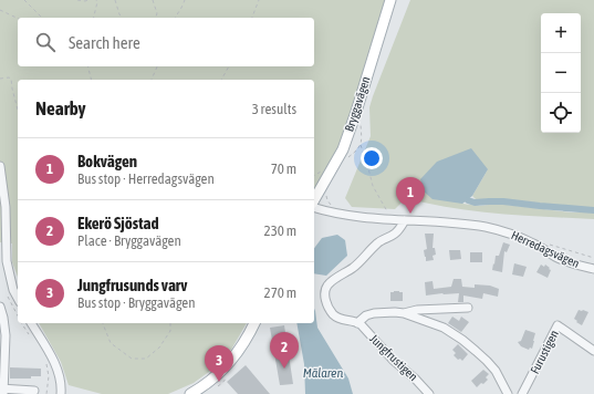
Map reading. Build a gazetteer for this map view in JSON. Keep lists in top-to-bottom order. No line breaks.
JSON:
{"streets":{"main road":["Bryggavägen"],"street":["Herredagsvägen","Furustigen","Jungfrustigen"]},"water":["Mälaren"],"page":{"map_buttons":["+","−"],"search":"Search here","heading":["Nearby","3 results"],"list":[{"mark":"1","name":"Bokvägen","note":"Bus stop · Herredagsvägen","value":"70 m"},{"mark":"2","name":"Ekerö Sjöstad","note":"Place · Bryggavägen","value":"230 m"},{"mark":"3","name":"Jungfrusunds varv","note":"Bus stop · Bryggavägen","value":"270 m"}],"pins":["1","2","3"]}}
